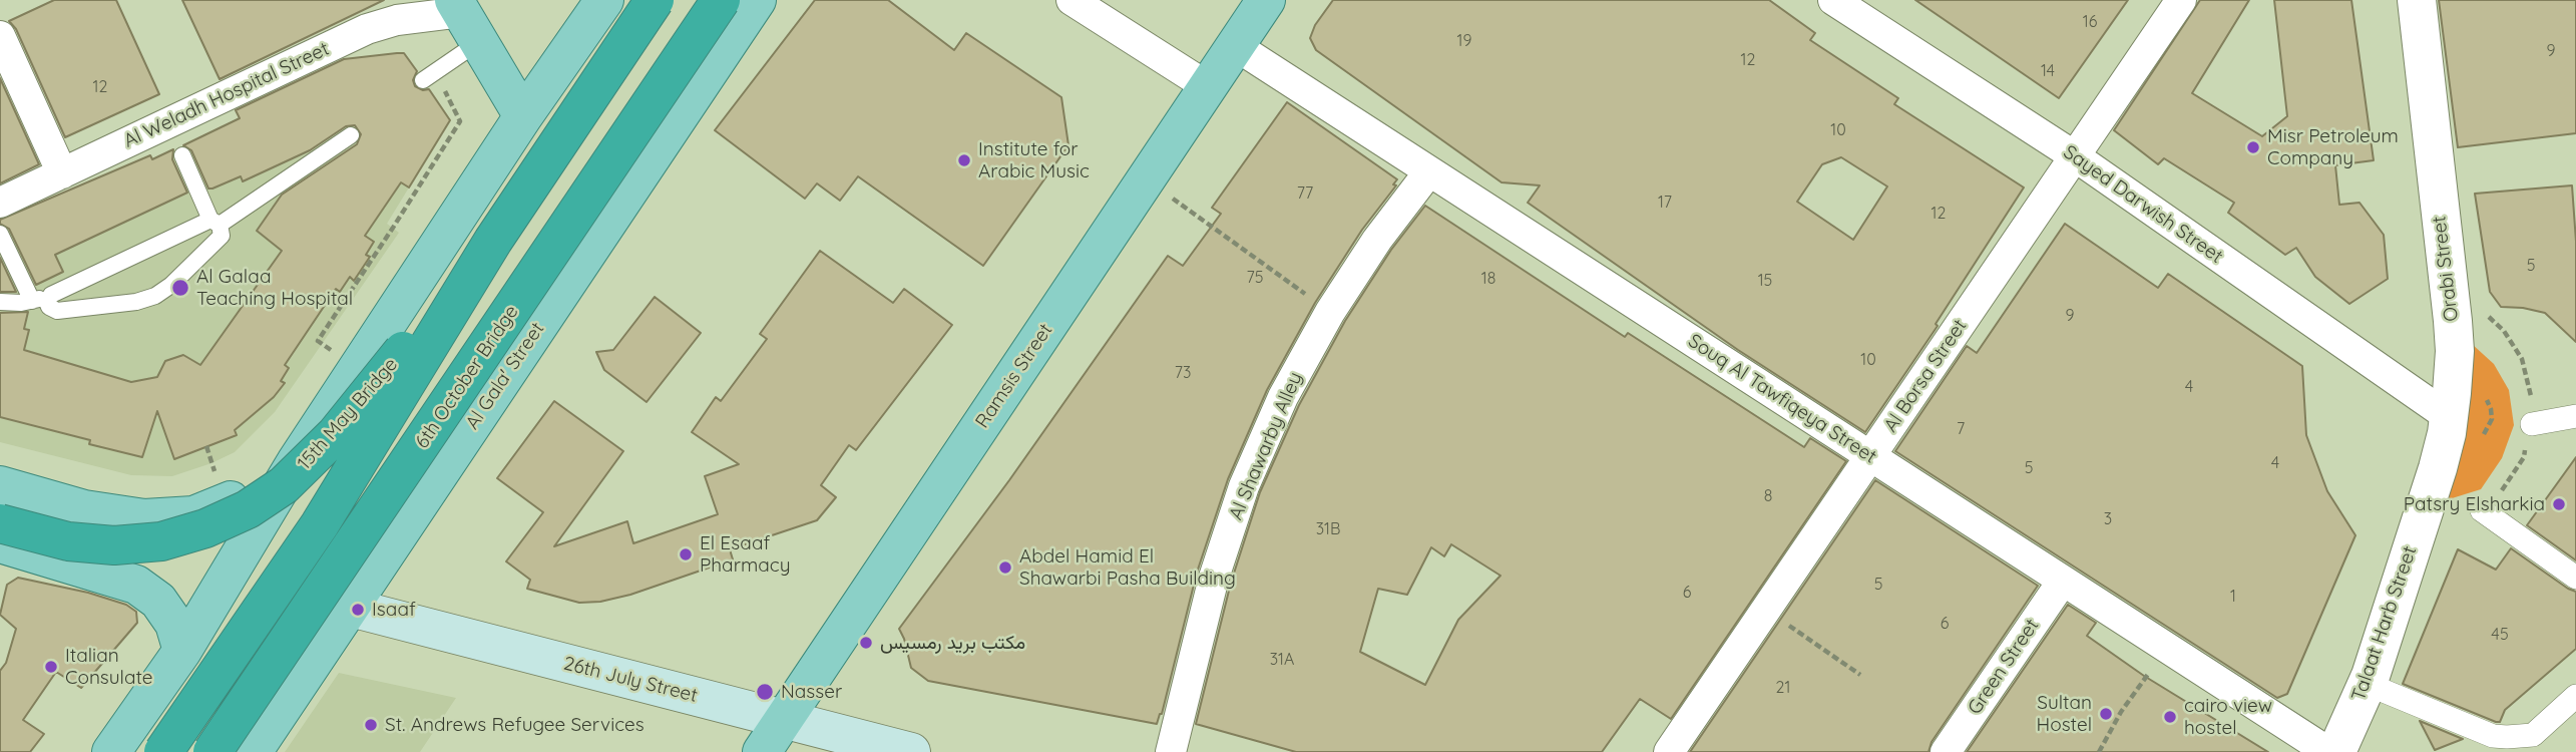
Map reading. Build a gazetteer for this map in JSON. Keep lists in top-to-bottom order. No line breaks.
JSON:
{"streets":{"highway":["6th October Bridge","15th May Bridge"],"main road":["Al Gala' Street","Ramsis Street","26th July Street"],"street":["Al Weladh Hospital Street","Sayed Darwish Street","Orabi Street","Al Borsa Street","Souq Al Tawfiqeya Street","Al Shawarby Alley","Talaat Harb Street","Green Street"]},"crossings":[["Sayed Darwish Street","Orabi Street"],["Sayed Darwish Street","Al Borsa Street"],["Orabi Street","Talaat Harb Street"],["Al Gala' Street","26th July Street"],["Ramsis Street","Souq Al Tawfiqeya Street"],["Ramsis Street","26th July Street"],["Al Borsa Street","Souq Al Tawfiqeya Street"],["Souq Al Tawfiqeya Street","Al Shawarby Alley"],["Souq Al Tawfiqeya Street","Green Street"]],"places":["Misr Petroleum Company","Institute for Arabic Music","Al Galaa Teaching Hospital","Patsry Elsharkia","El Esaaf Pharmacy","Abdel Hamid El Shawarbi Pasha Building","Isaaf","مكتب بريد رمسيس","Italian Consulate","Nasser","Sultan Hostel","cairo view hostel","St. Andrews Refugee Services"],"house_numbers":["16","19","9","12","14","12","10","77","17","12","5","75","18","15","9","10","73","4","7","4","5","8","3","31B","5","6","1","6","45","31A","21"]}
